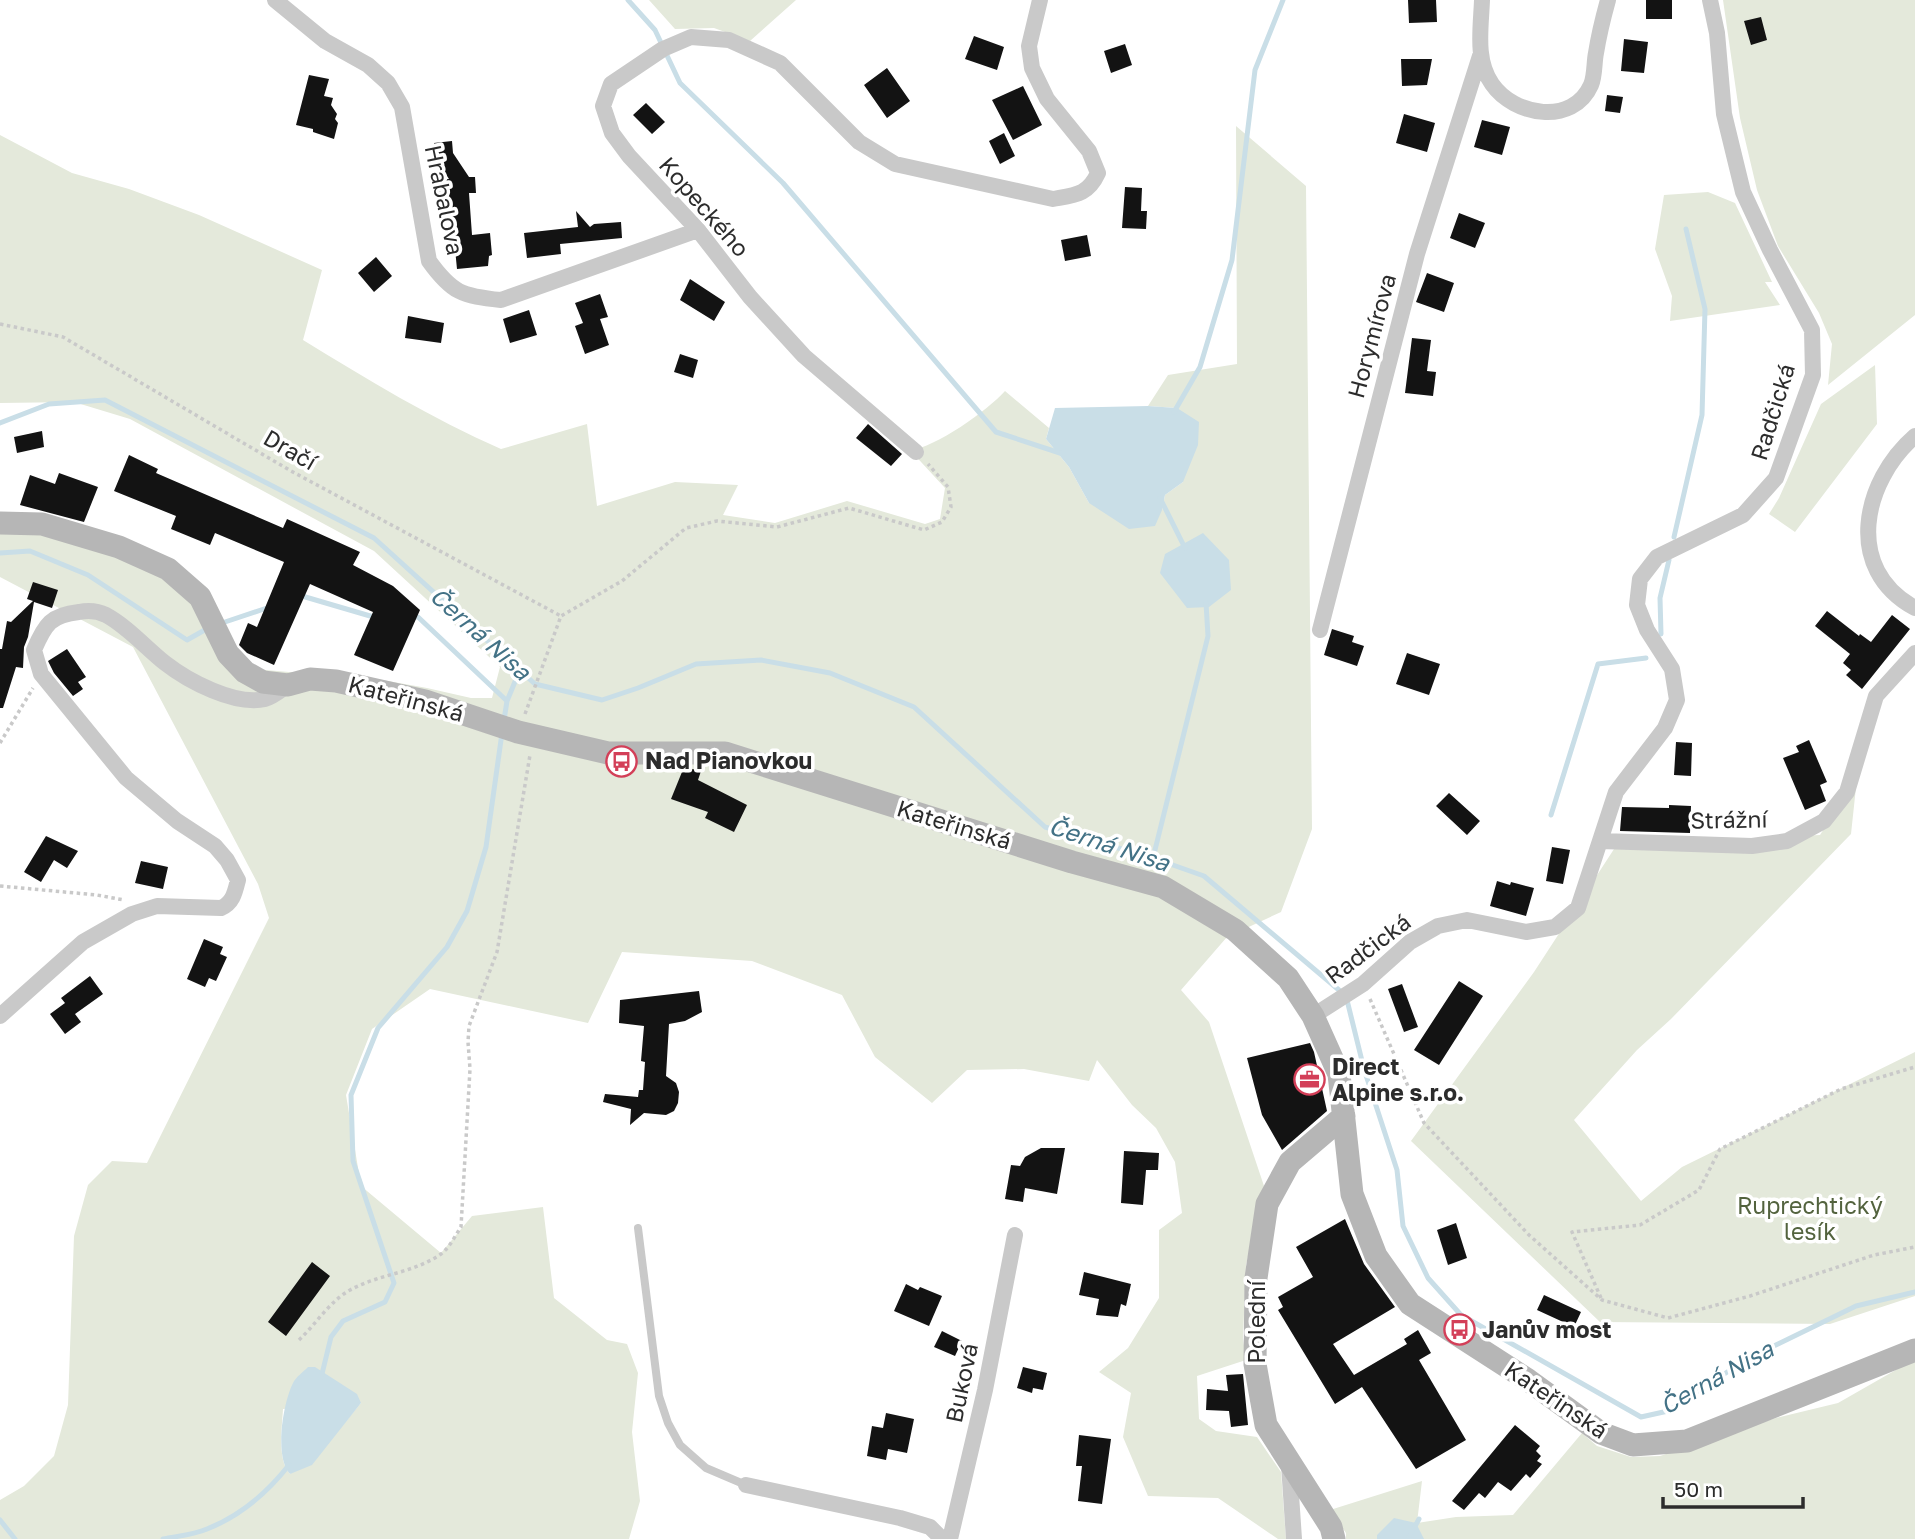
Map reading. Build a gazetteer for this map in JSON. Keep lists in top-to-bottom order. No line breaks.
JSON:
{"streets":{"street":["Hrabalova","Kopeckého","Horymírova","Radčická","Kateřinská","Strážní","Polední","Buková"],"path":["Dračí"]},"crossings":[["Hrabalova","Kopeckého"],["Radčická","Kateřinská"],["Radčická","Strážní"],["Kateřinská","Polední"]],"water":["Černá Nisa"],"parks":["Ruprechtický lesík"],"places":{"bus stop":["Nad Pianovkou","Janův most"],"office":["Direct Alpine s.r.o."]},"scale_bar":"50 m"}
